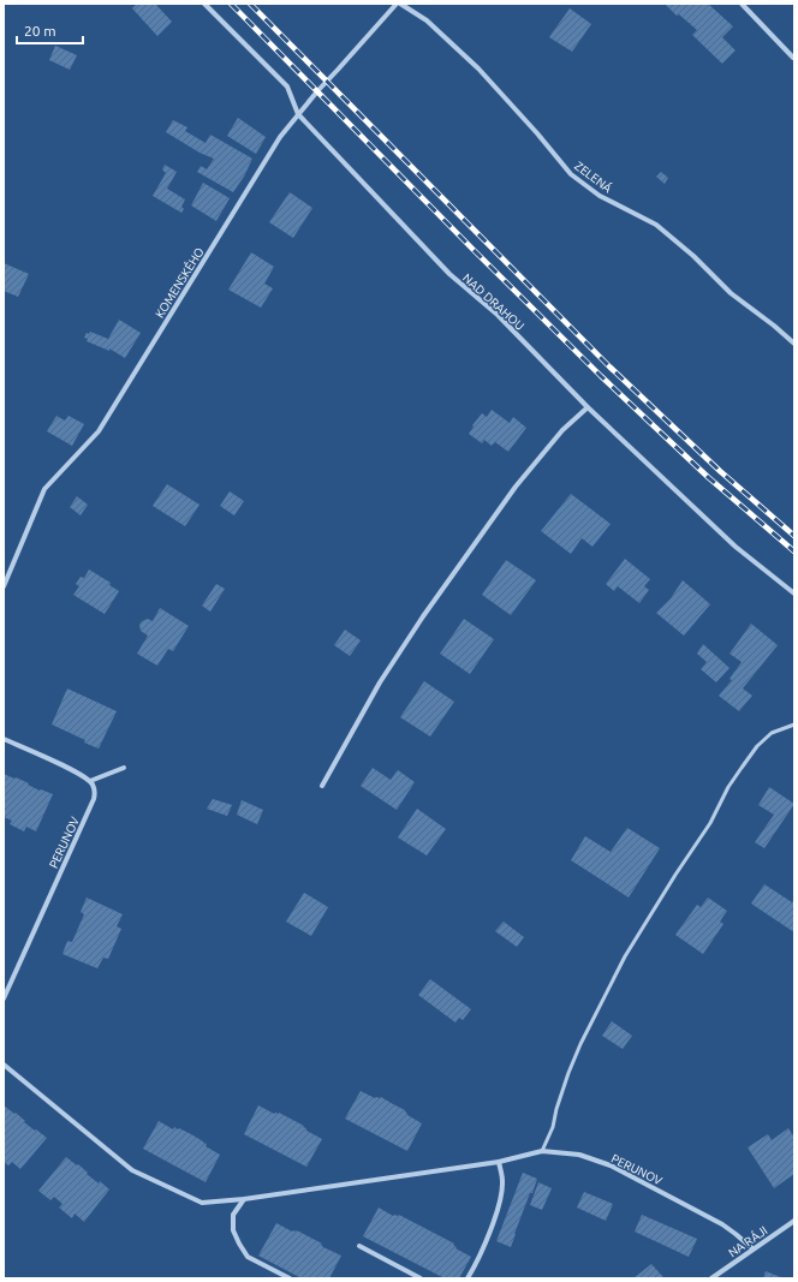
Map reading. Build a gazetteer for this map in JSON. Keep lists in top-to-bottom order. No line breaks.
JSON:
{"streets":{"street":["ZELENÁ","KOMENSKÉHO","NAD DRAHOU","PERUNOV","NA RÁJI"]},"crossings":[["ZELENÁ","KOMENSKÉHO"],["KOMENSKÉHO","NAD DRAHOU"],["PERUNOV","NA RÁJI"]],"scale_bar":"20 m"}
